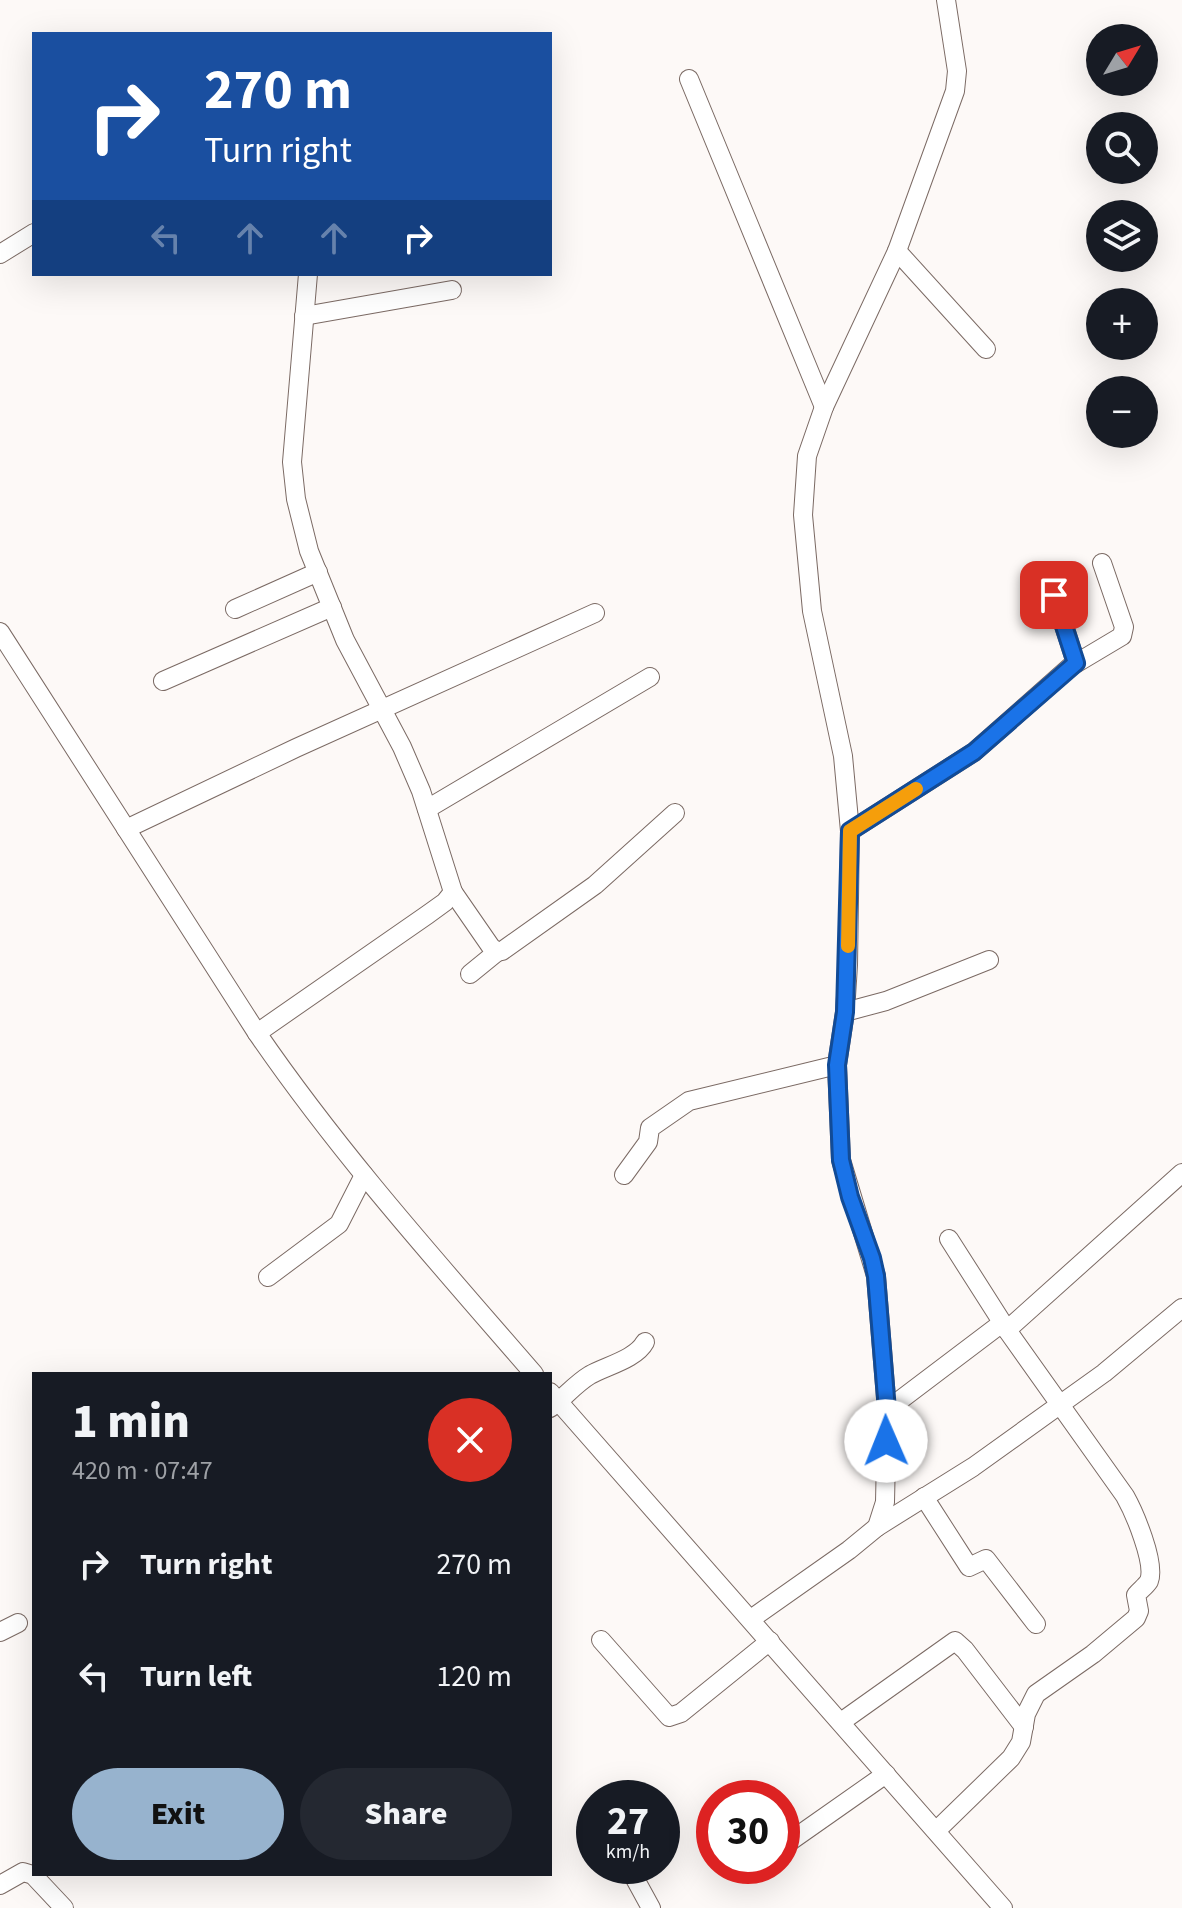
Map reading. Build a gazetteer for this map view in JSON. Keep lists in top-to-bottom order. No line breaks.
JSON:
{"north":"top right","page":{"map_buttons":["+","−"],"turn":["270 m","Turn right"],"heading":["1 min","420 m · 07:47"],"list":[{"name":"Turn right","value":"270 m"},{"name":"Turn left","value":"120 m"}],"buttons":["Exit","Share"],"speed":"27 km/h","limit":"30"}}
